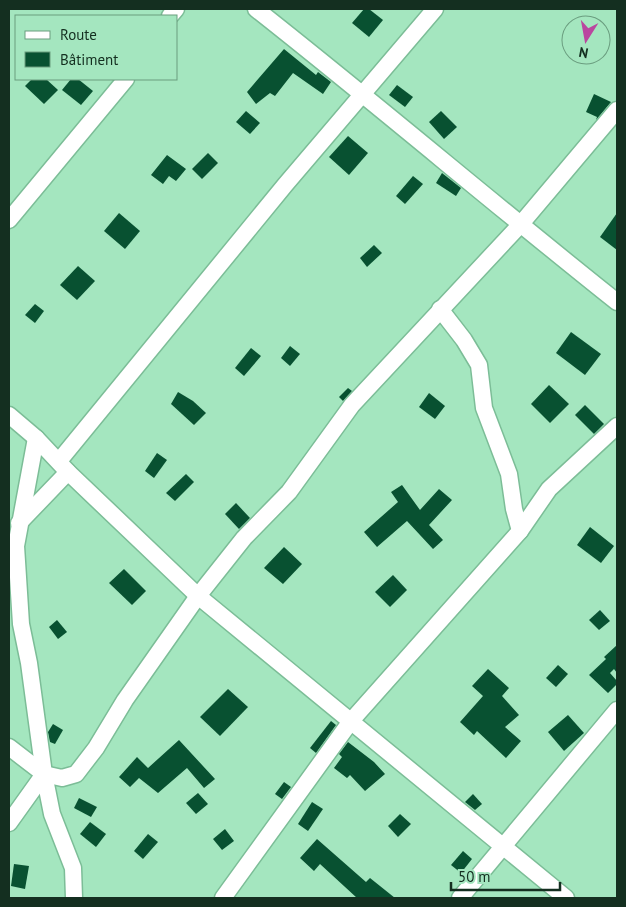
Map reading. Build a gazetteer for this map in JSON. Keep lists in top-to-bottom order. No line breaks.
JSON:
{"legend":["Route","Bâtiment"],"scale_bar":"50 m","north":"bottom"}
